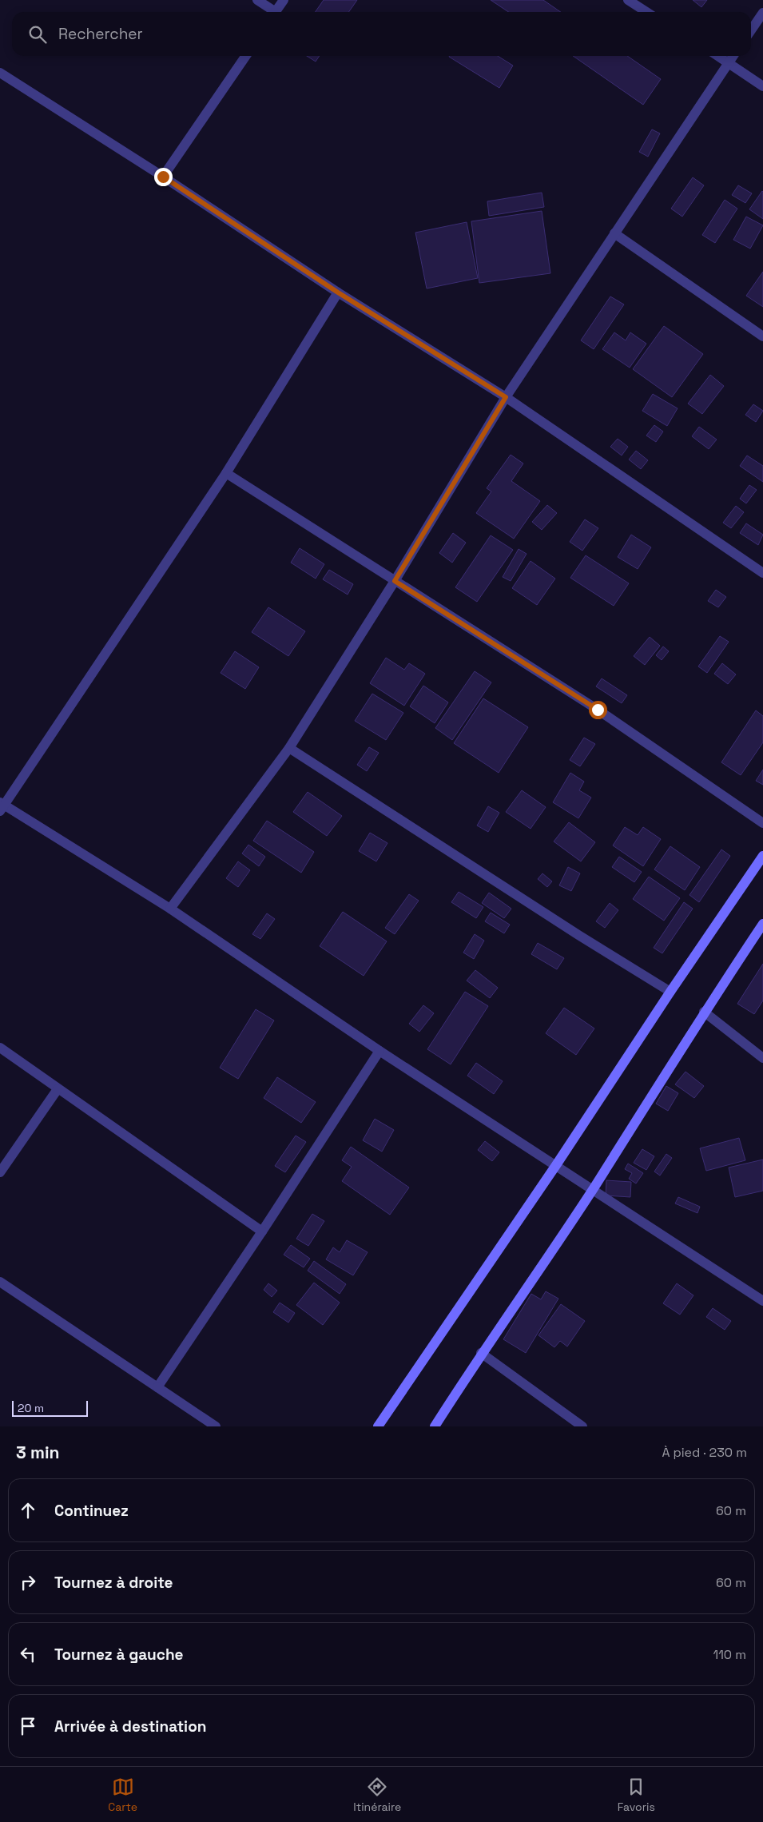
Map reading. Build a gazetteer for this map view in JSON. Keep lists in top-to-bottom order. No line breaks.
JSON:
{"scale_bar":"20 m","page":{"search":"Rechercher","scale":"20 m","heading":["3 min","À pied · 230 m"],"list":[["Continuez","60 m"],["Tournez à droite","60 m"],["Tournez à gauche","110 m"],"Arrivée à destination"],"nav":["Carte","Itinéraire","Favoris"]}}
